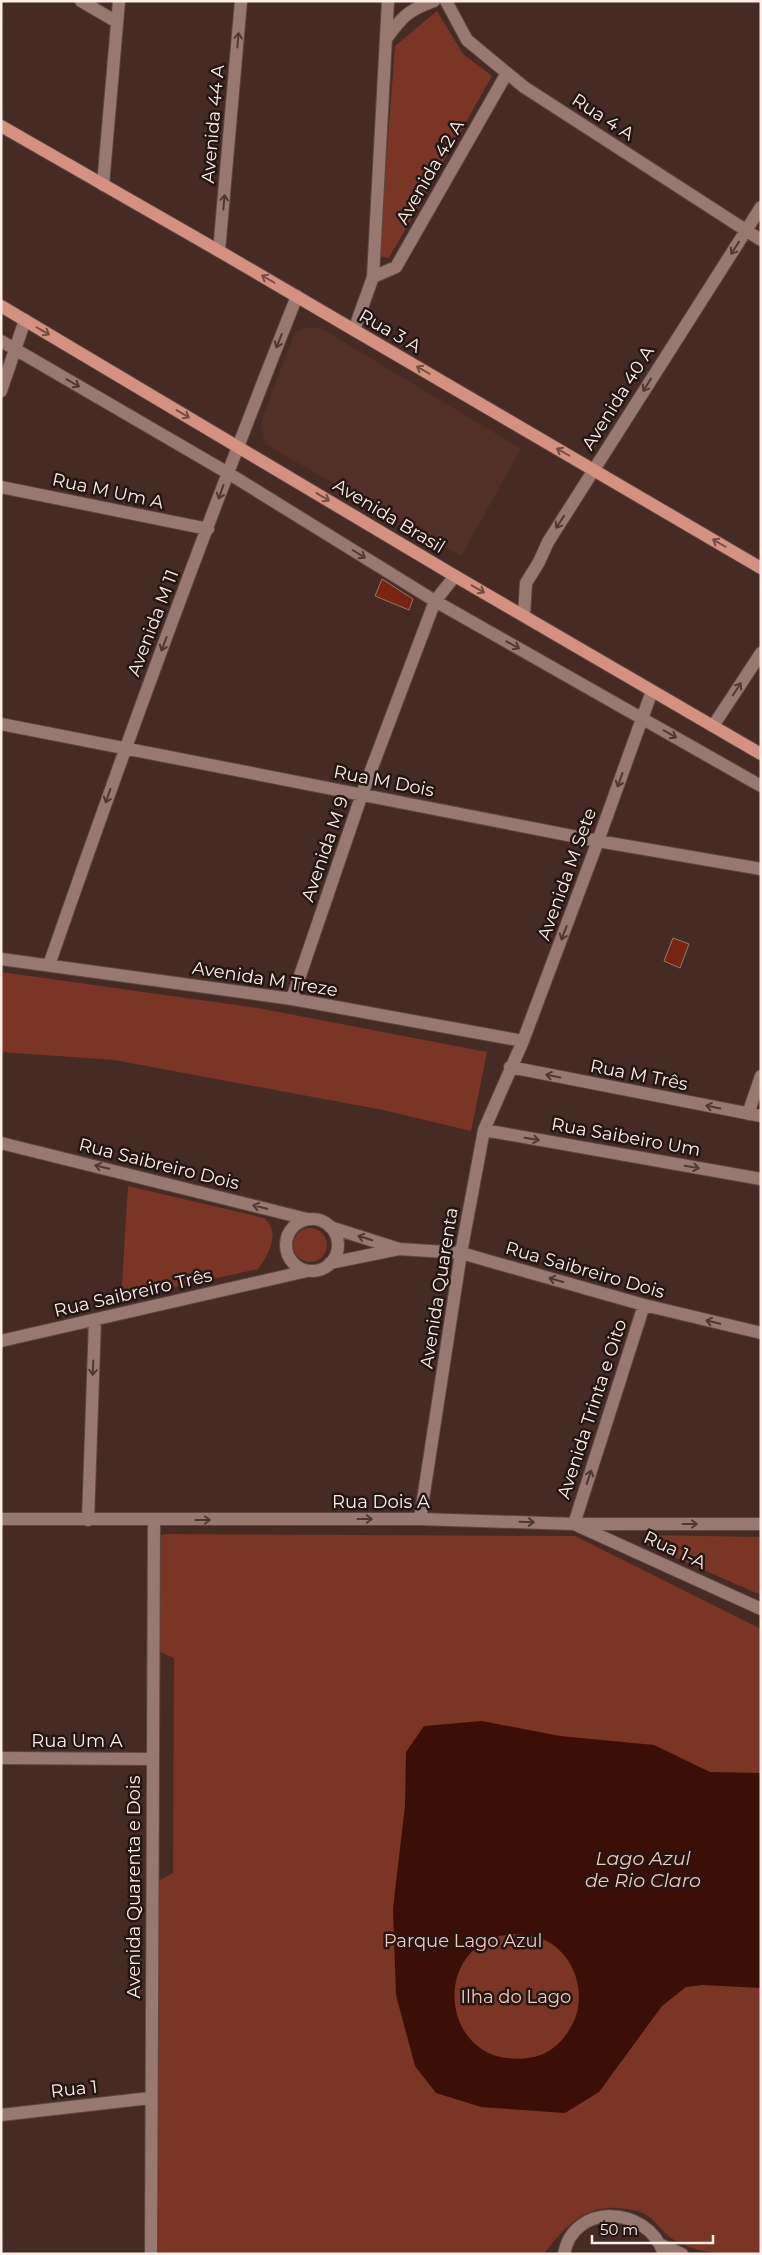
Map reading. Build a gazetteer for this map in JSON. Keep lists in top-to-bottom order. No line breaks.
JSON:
{"streets":{"main road":["Rua 3 A","Avenida Brasil"],"street":["Rua 4 A","Avenida 44 A","Avenida 42 A","Avenida 40 A","Rua M Um A","Avenida M 11","Rua M Dois","Avenida M 9","Avenida M Sete","Avenida M Treze","Rua M Três","Rua Saibeiro Um","Rua Saibreiro Dois","Avenida Quarenta","Rua Saibreiro Três","Avenida Trinta e Oito","Rua Dois A","Rua 1-A","Rua Um A","Avenida Quarenta e Dois","Rua 1"]},"crossings":[["Rua 4 A","Avenida 42 A"],["Rua 4 A","Avenida 40 A"],["Avenida 44 A","Rua 3 A"],["Avenida 42 A","Rua 3 A"],["Rua 3 A","Avenida 40 A"],["Rua 3 A","Avenida M 11"],["Avenida 40 A","Avenida Brasil"],["Rua M Um A","Avenida M 11"],["Avenida Brasil","Avenida M 11"],["Avenida Brasil","Avenida M 9"],["Avenida Brasil","Avenida M Sete"],["Avenida M 11","Rua M Dois"],["Avenida M 11","Avenida M Treze"],["Rua M Dois","Avenida M 9"],["Rua M Dois","Avenida M Sete"],["Avenida M 9","Avenida M Treze"],["Avenida M Sete","Avenida M Treze"],["Avenida M Sete","Rua M Três"],["Avenida M Sete","Avenida Quarenta"],["Rua M Três","Avenida Quarenta"],["Rua Saibeiro Um","Avenida Quarenta"],["Rua Saibreiro Dois","Avenida Quarenta"],["Rua Saibreiro Dois","Rua Saibreiro Três"],["Rua Saibreiro Dois","Avenida Trinta e Oito"],["Avenida Quarenta","Rua Dois A"],["Avenida Trinta e Oito","Rua Dois A"],["Avenida Trinta e Oito","Rua 1-A"],["Rua Dois A","Rua 1-A"],["Rua Dois A","Avenida Quarenta e Dois"],["Rua Um A","Avenida Quarenta e Dois"],["Avenida Quarenta e Dois","Rua 1"]],"one_way":["Avenida 44 A","Rua 3 A","Avenida 40 A","Avenida Brasil","Avenida M 11","Avenida M Sete","Rua M Três","Rua Saibeiro Um","Rua Saibreiro Dois","Avenida Trinta e Oito","Rua Dois A"],"water":["Lago Azul de Rio Claro"],"parks":["Parque Lago Azul","Ilha do Lago"],"scale_bar":"50 m"}
